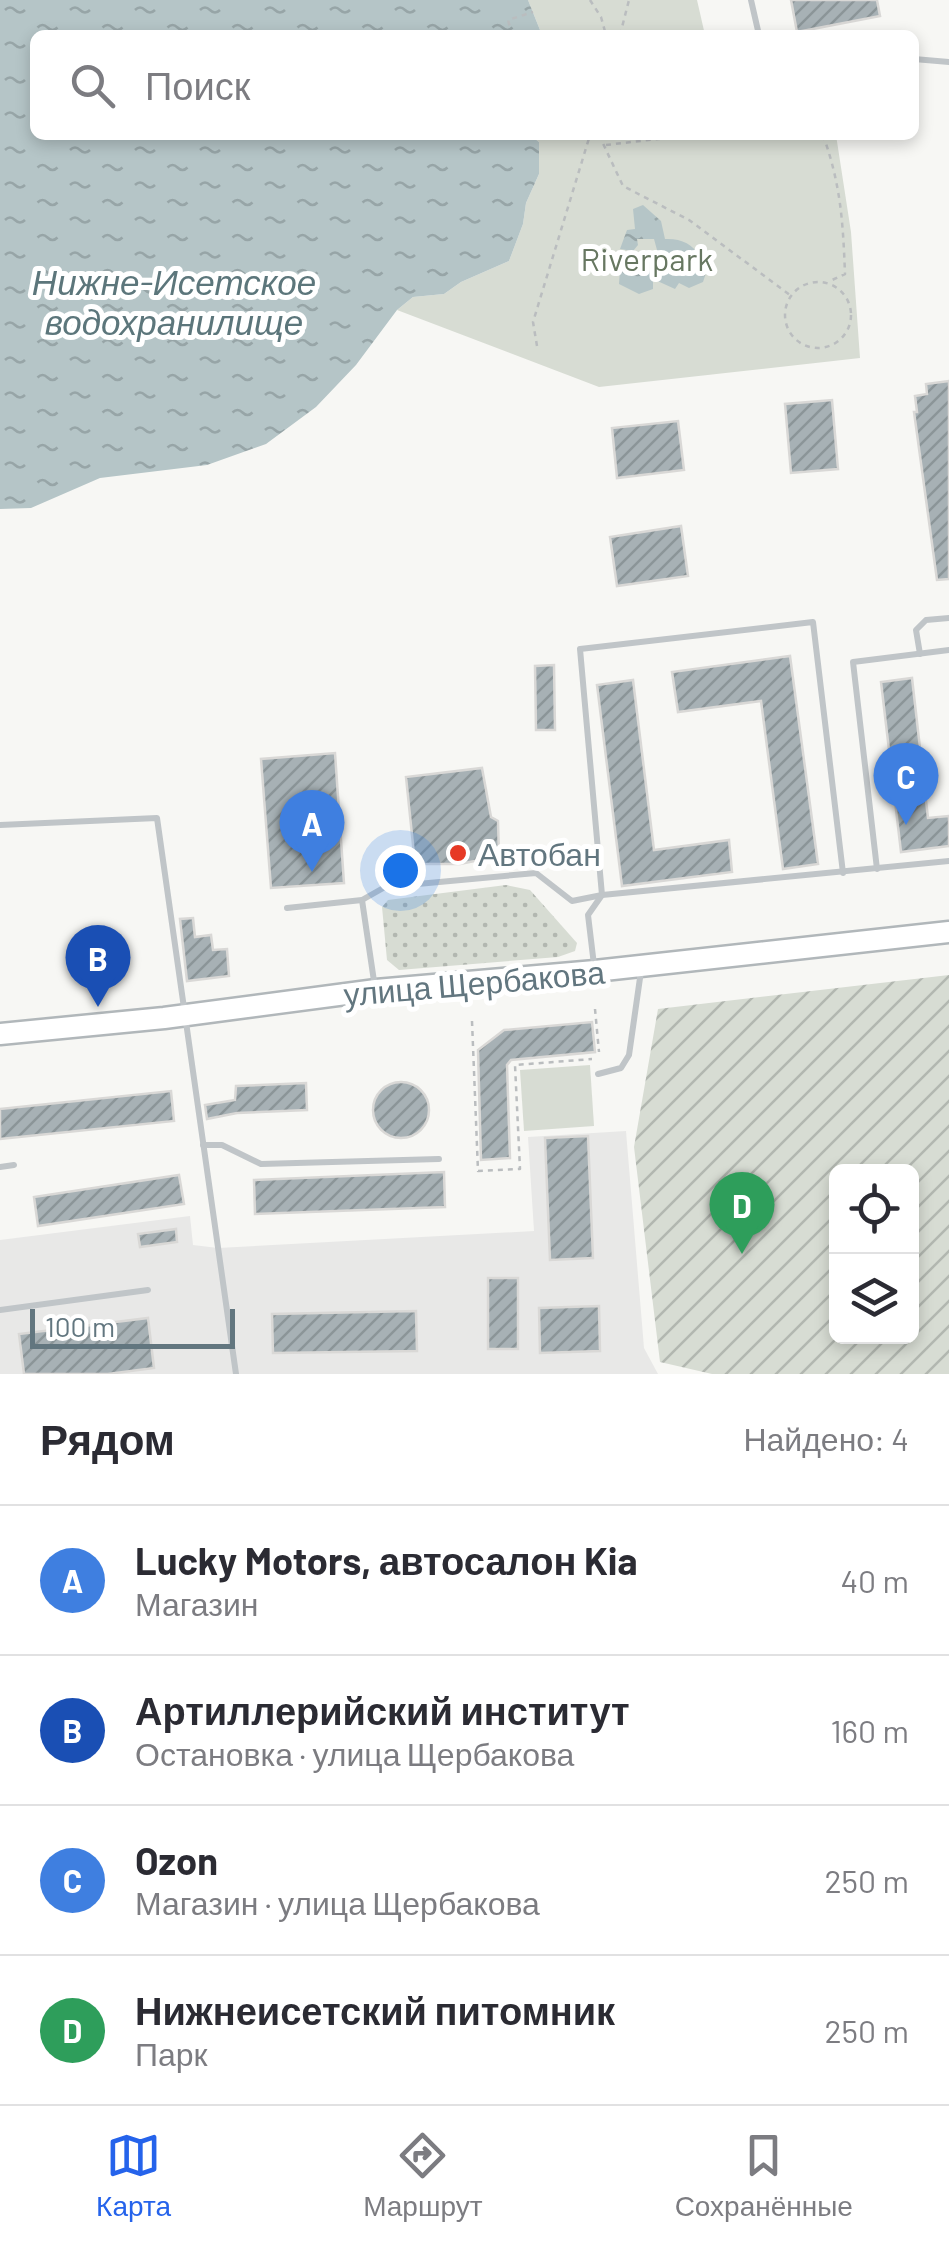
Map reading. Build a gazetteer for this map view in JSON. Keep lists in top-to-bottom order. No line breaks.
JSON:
{"streets":{"main road":["улица Щербакова"]},"water":["Нижне-Исетское водохранилище"],"parks":["Riverpark"],"places":["Автобан"],"scale_bar":"100 m","page":{"search":"Поиск","pins":["C","A","B","D"],"scale":"100 m","heading":["Рядом","Найдено: 4"],"list":[{"mark":"A","name":"Lucky Motors, автосалон Kia","note":"Магазин","value":"40 m"},{"mark":"B","name":"Артиллерийский институт","note":"Остановка · улица Щербакова","value":"160 m"},{"mark":"C","name":"Ozon","note":"Магазин · улица Щербакова","value":"250 m"},{"mark":"D","name":"Нижнеисетский питомник","note":"Парк","value":"250 m"}],"nav":["Карта","Маршрут","Сохранённые"]}}
